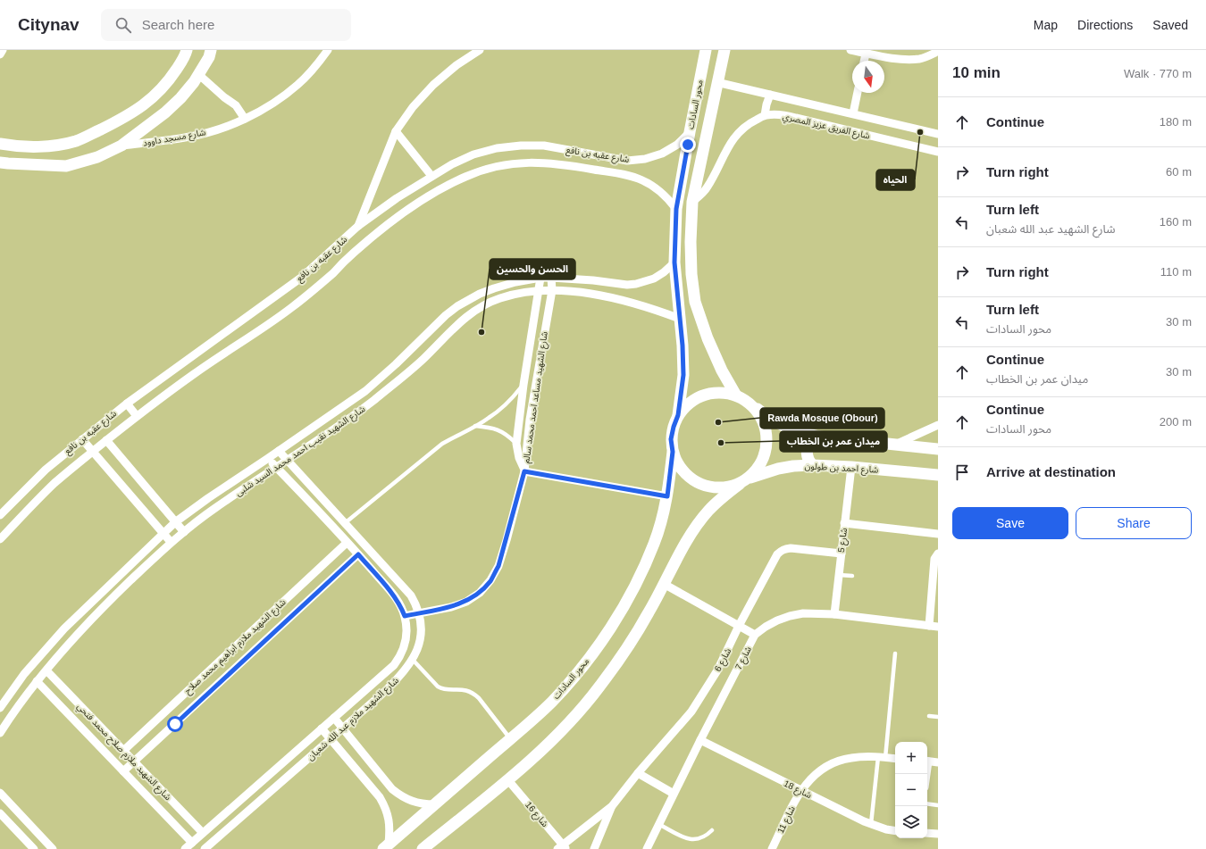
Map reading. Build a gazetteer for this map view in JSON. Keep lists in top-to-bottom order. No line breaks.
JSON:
{"streets":{"street":["محور السادات","شارع الفريق عزيز المصري","شارع مسجد داوود","شارع عقبه بن نافع","شارع الشهيد مساعد احمد محمد سالم","شارع الشهيد نقيب احمد محمد السيد شلبى","شارع احمد بن طولون","شارع 5","شارع الشهيد ملازم ابراهيم محمد صلاح","شارع 7","شارع 6","شارع الشهيد ملازم عبد الله شعبان","شارع الشهيد ملازم صلاح محمد فتحي","شارع 18","شارع 16","شارع 11"]},"crossings":[["محور السادات","شارع الفريق عزيز المصري"],["محور السادات","شارع عقبه بن نافع"],["محور السادات","شارع الشهيد نقيب احمد محمد السيد شلبى"],["محور السادات","شارع احمد بن طولون"],["شارع الشهيد مساعد احمد محمد سالم","شارع الشهيد نقيب احمد محمد السيد شلبى"],["شارع الشهيد نقيب احمد محمد السيد شلبى","شارع الشهيد ملازم عبد الله شعبان"],["شارع الشهيد نقيب احمد محمد السيد شلبى","شارع الشهيد ملازم صلاح محمد فتحي"],["شارع احمد بن طولون","شارع 5"],["شارع 5","شارع 7"],["شارع 5","شارع 6"],["شارع الشهيد ملازم ابراهيم محمد صلاح","شارع الشهيد ملازم عبد الله شعبان"],["شارع الشهيد ملازم ابراهيم محمد صلاح","شارع الشهيد ملازم صلاح محمد فتحي"],["شارع 7","شارع 18"],["شارع 6","شارع 16"],["شارع الشهيد ملازم عبد الله شعبان","شارع الشهيد ملازم صلاح محمد فتحي"],["شارع 18","شارع 11"]],"places":["الحياه","الحسن والحسين","Rawda Mosque (Obour)","ميدان عمر بن الخطاب"],"north":"bottom","page":{"header":"Citynav","search":"Search here","nav":["Map","Directions","Saved"],"heading":["10 min","Walk · 770 m"],"list":[["Continue","180 m"],["Turn right","60 m"],["Turn left","شارع الشهيد عبد الله شعبان","160 m"],["Turn right","110 m"],["Turn left","محور السادات","30 m"],["Continue","ميدان عمر بن الخطاب","30 m"],["Continue","محور السادات","200 m"],"Arrive at destination"],"buttons":["Save","Share"],"map_buttons":["+","−"]}}
